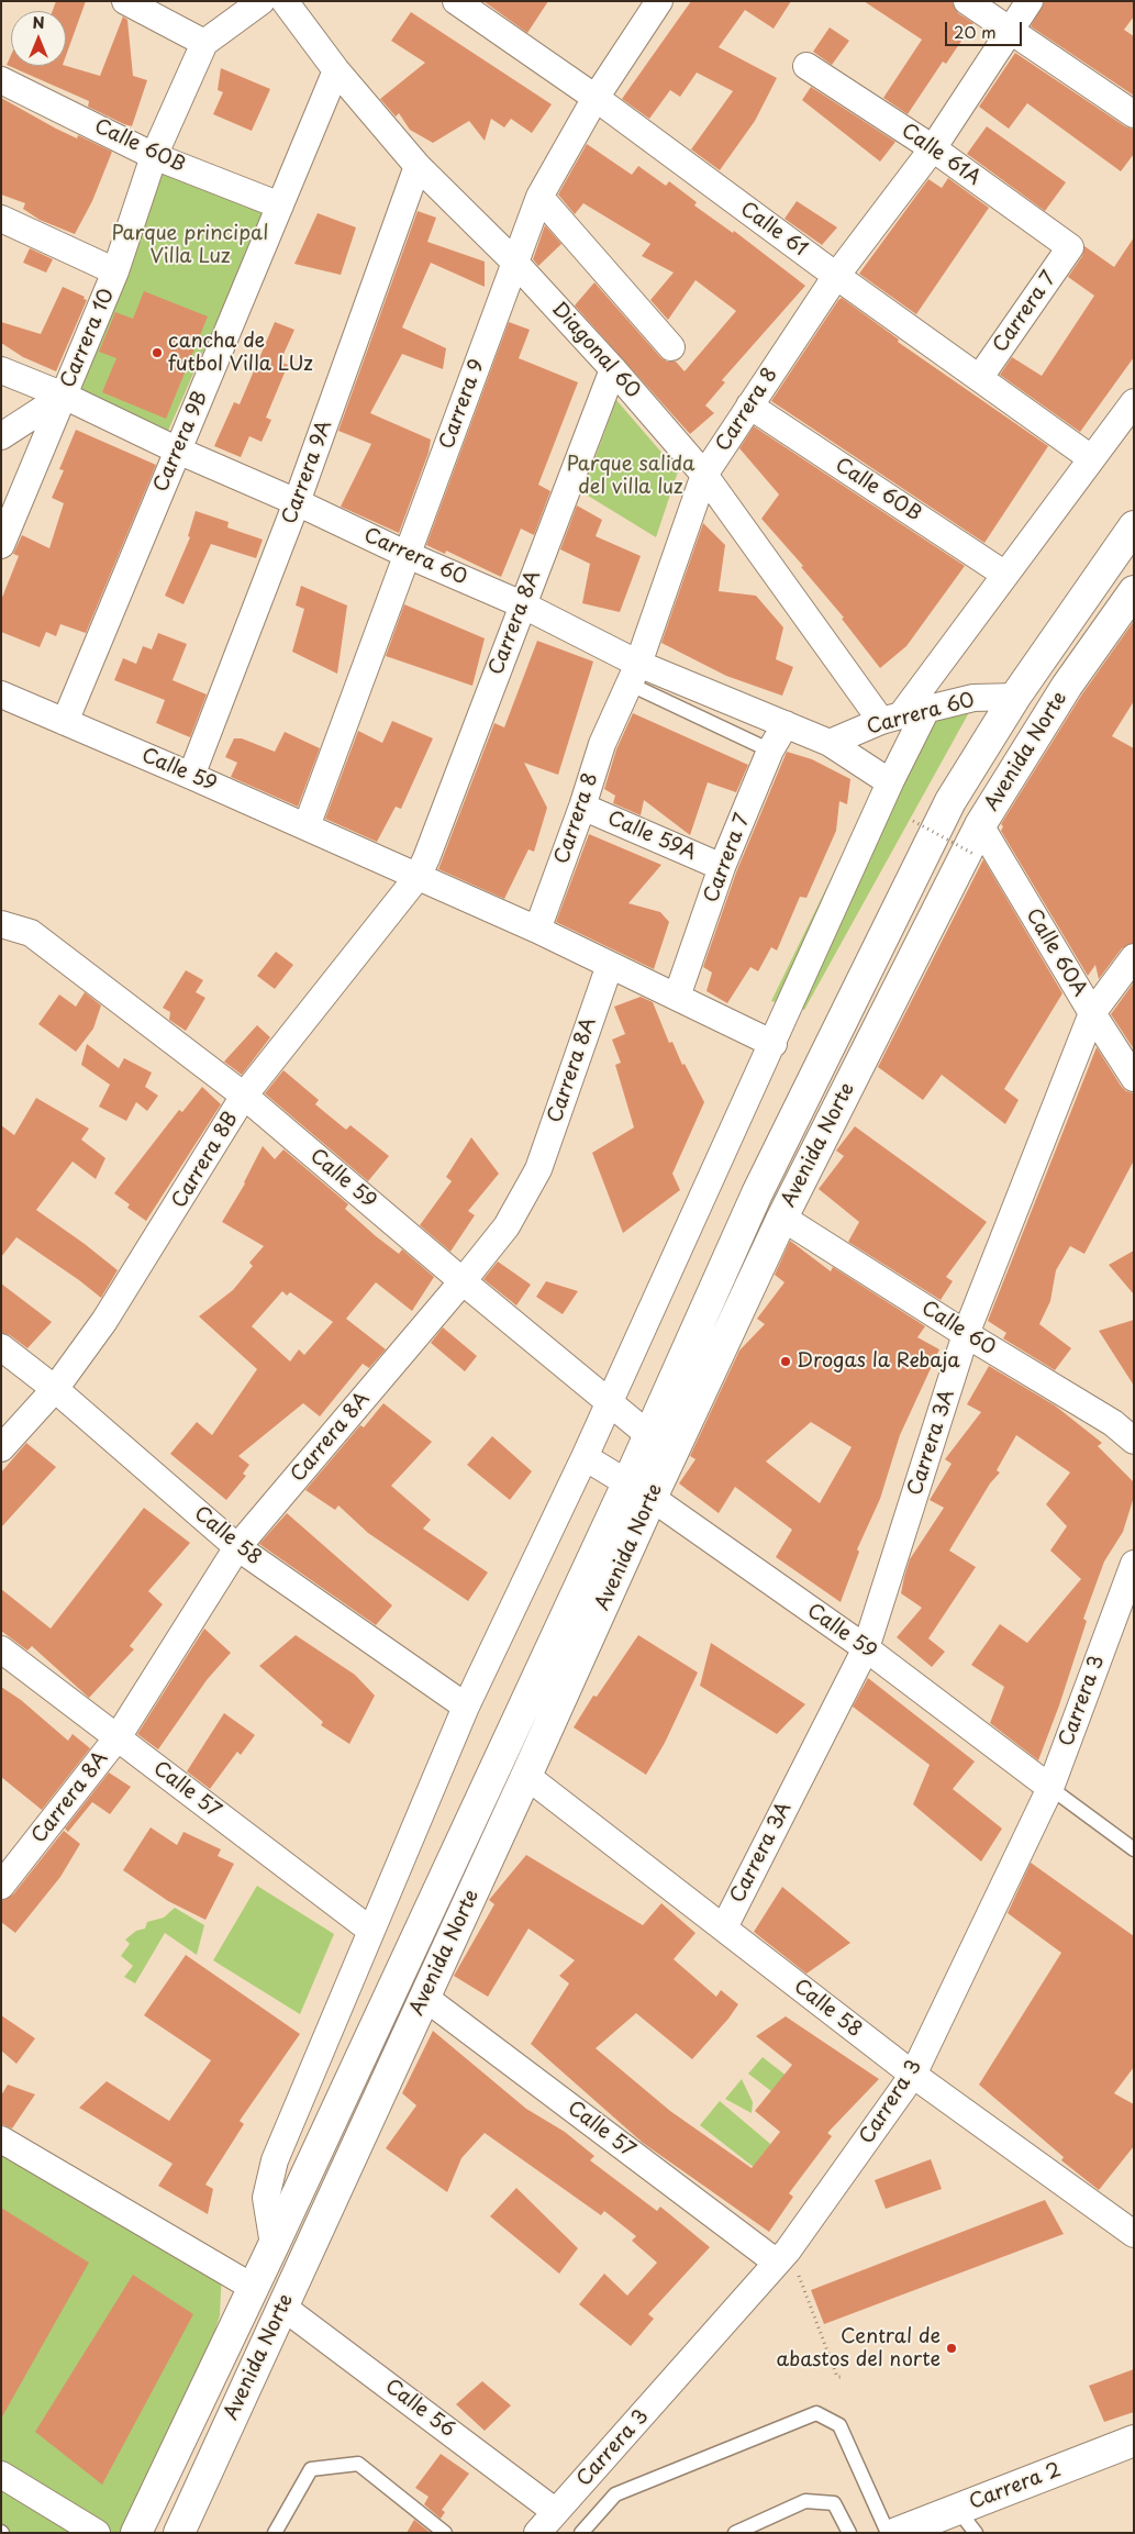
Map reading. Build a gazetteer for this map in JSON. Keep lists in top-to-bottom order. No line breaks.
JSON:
{"streets":{"main road":["Avenida Norte","Carrera 2"],"street":["Calle 60B","Calle 61A","Calle 61","Carrera 7","Carrera 10","Diagonal 60","Carrera 9","Carrera 8","Carrera 9B","Carrera 9A","Carrera 60","Carrera 8A","Calle 59","Calle 59A","Calle 60A","Carrera 8B","Calle 60","Carrera 3A","Calle 58","Carrera 3","Calle 57","Calle 56"]},"crossings":[["Calle 60B","Carrera 10"],["Calle 60B","Carrera 8"],["Calle 60B","Carrera 9B"],["Calle 61A","Carrera 7"],["Calle 61A","Carrera 8"],["Calle 61","Carrera 7"],["Calle 61","Carrera 9"],["Calle 61","Carrera 8"],["Carrera 7","Carrera 60"],["Carrera 7","Calle 59"],["Carrera 7","Calle 59A"],["Carrera 10","Carrera 60"],["Diagonal 60","Carrera 9"],["Diagonal 60","Carrera 8"],["Diagonal 60","Carrera 9B"],["Diagonal 60","Carrera 9A"],["Diagonal 60","Carrera 60"],["Diagonal 60","Carrera 8A"],["Carrera 9","Carrera 60"],["Carrera 9","Calle 59"],["Carrera 8","Carrera 60"],["Carrera 8","Calle 59"],["Carrera 8","Calle 59A"],["Carrera 9B","Carrera 60"],["Carrera 9B","Calle 59"],["Carrera 9A","Carrera 60"],["Carrera 9A","Calle 59"],["Carrera 60","Carrera 8A"],["Carrera 60","Avenida Norte"],["Carrera 8A","Calle 59"],["Carrera 8A","Carrera 8B"],["Carrera 8A","Calle 58"],["Carrera 8A","Calle 57"],["Avenida Norte","Calle 59"],["Avenida Norte","Calle 60A"],["Avenida Norte","Calle 60"],["Avenida Norte","Calle 58"],["Avenida Norte","Calle 57"],["Avenida Norte","Calle 56"],["Calle 59","Carrera 8B"],["Calle 59","Carrera 3A"],["Calle 59","Carrera 3"],["Calle 60A","Carrera 3A"],["Carrera 8B","Calle 58"],["Calle 60","Carrera 3A"],["Carrera 3A","Calle 58"],["Calle 58","Carrera 3"],["Carrera 3","Calle 57"],["Carrera 3","Calle 56"]],"parks":["Parque principal Villa Luz","Parque salida del villa luz"],"places":["cancha de futbol Villa LUz","Drogas la Rebaja","Central de abastos del norte"],"scale_bar":"20 m","north":"top"}
